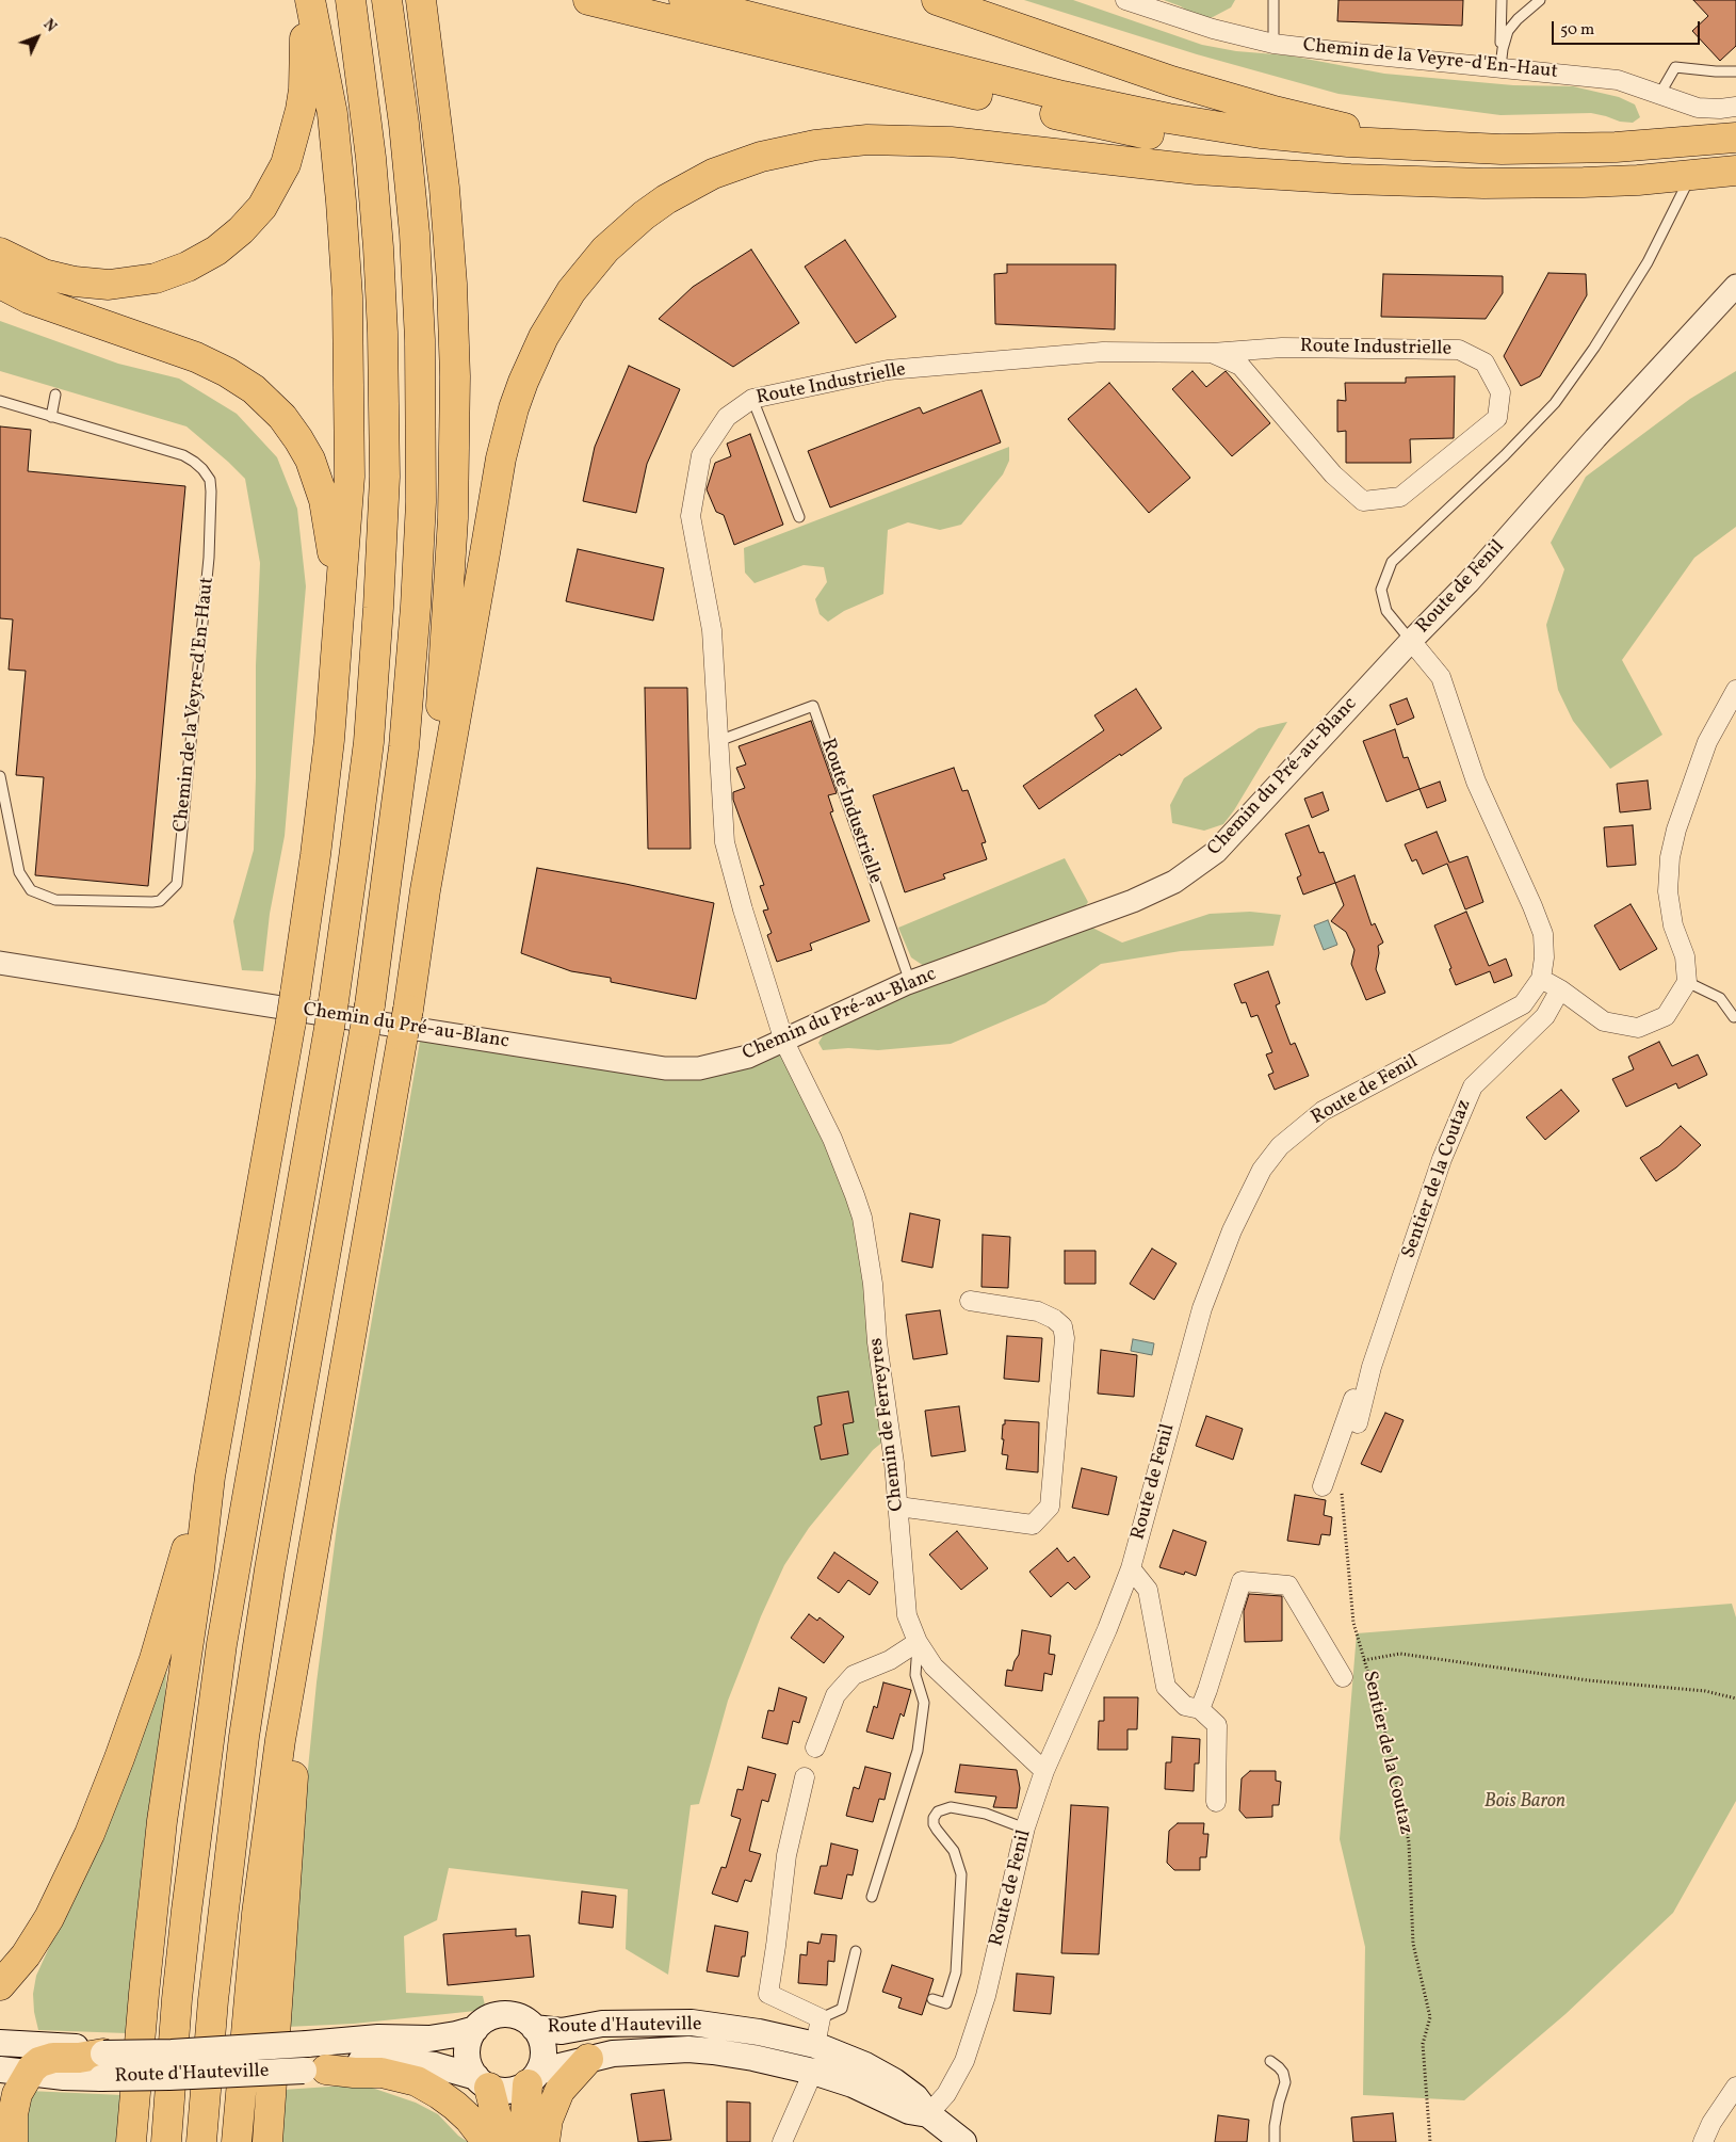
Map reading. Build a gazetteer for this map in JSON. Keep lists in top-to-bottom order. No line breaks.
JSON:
{"streets":{"main road":["Route d'Hauteville"],"street":["Chemin de la Veyre-d'En-Haut","Route Industrielle","Route de Fenil","Chemin du Pré-au-Blanc","Sentier de la Coutaz","Chemin de Ferreyres"]},"crossings":[["Route Industrielle","Chemin du Pré-au-Blanc"],["Route Industrielle","Chemin de Ferreyres"],["Route de Fenil","Chemin du Pré-au-Blanc"],["Route de Fenil","Chemin de Ferreyres"],["Route de Fenil","Route d'Hauteville"],["Chemin du Pré-au-Blanc","Chemin de Ferreyres"]],"parks":["Bois Baron"],"scale_bar":"50 m","north":"top right"}
